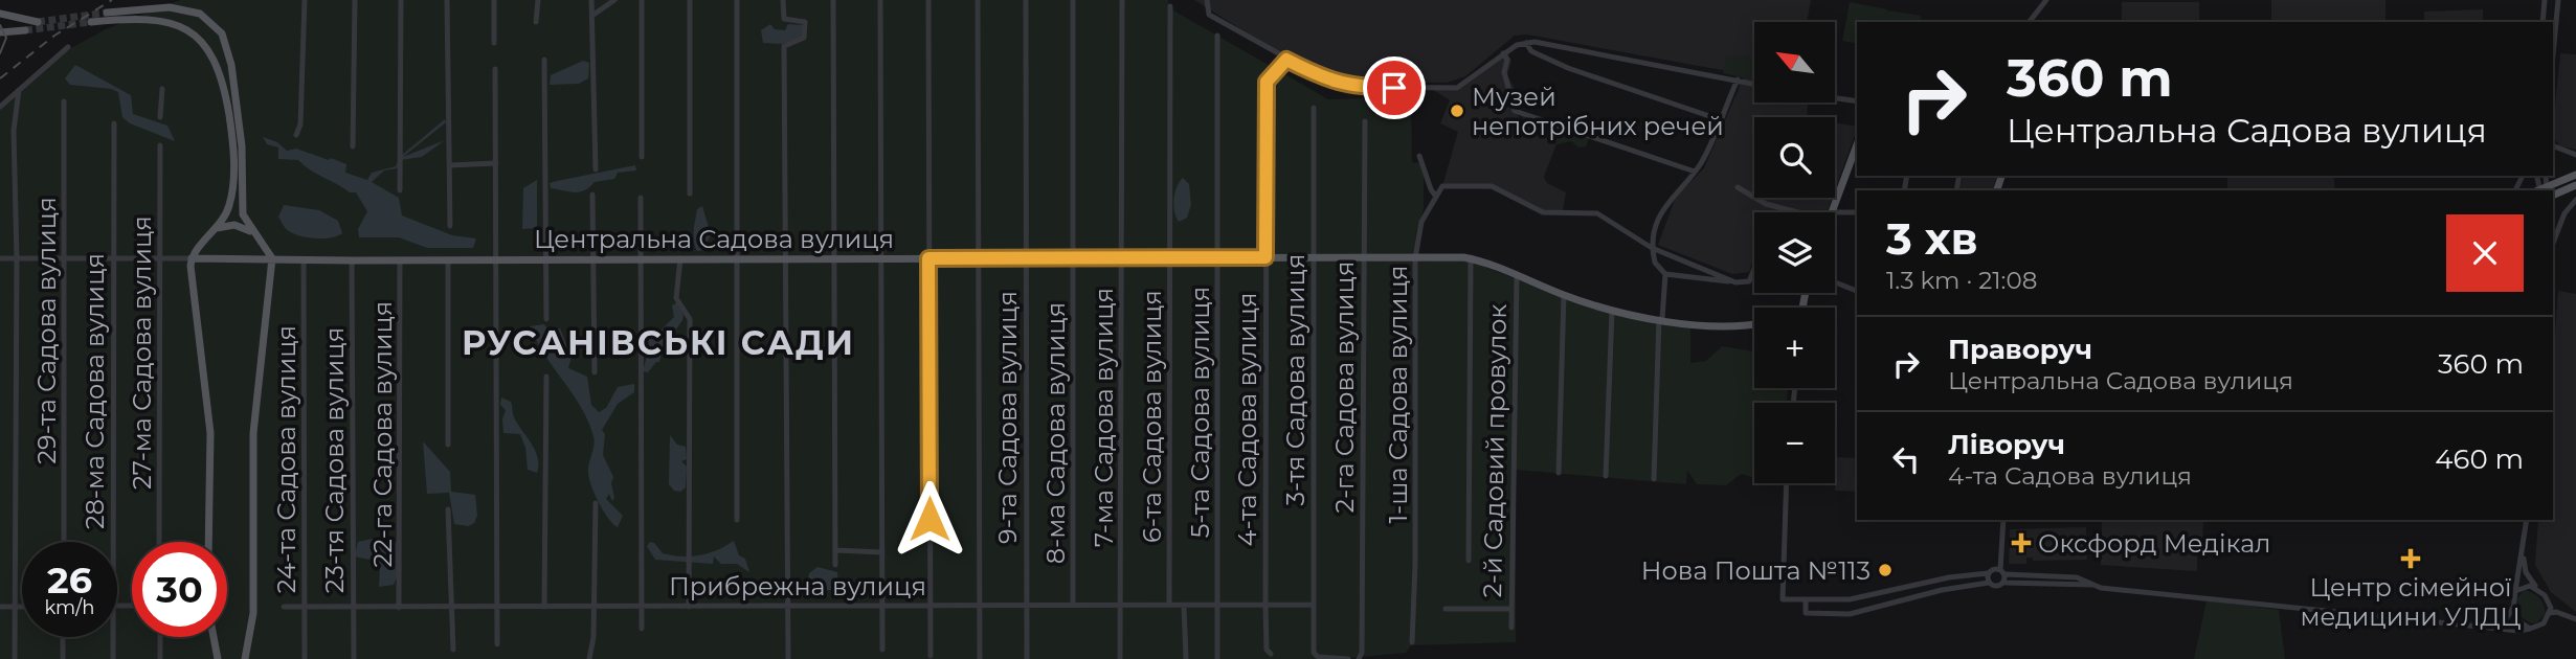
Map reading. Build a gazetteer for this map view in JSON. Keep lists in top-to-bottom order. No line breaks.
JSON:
{"streets":{"main road":["Центральна Садова вулиця"],"street":["29-та Садова вулиця","27-ма Садова вулиця","3-тя Садова вулиця","2-га Садова вулиця","28-ма Садова вулиця","1-ша Садова вулиця","5-та Садова вулиця","6-та Садова вулиця","9-та Садова вулиця","7-ма Садова вулиця","4-та Садова вулиця","8-ма Садова вулиця","22-га Садова вулиця","2-й Садовий провулок","24-та Садова вулиця","23-тя Садова вулиця","Прибрежна вулиця"]},"crossings":[["Центральна Садова вулиця","29-та Садова вулиця"],["Центральна Садова вулиця","27-ма Садова вулиця"],["Центральна Садова вулиця","3-тя Садова вулиця"],["Центральна Садова вулиця","2-га Садова вулиця"],["Центральна Садова вулиця","28-ма Садова вулиця"],["Центральна Садова вулиця","1-ша Садова вулиця"],["Центральна Садова вулиця","5-та Садова вулиця"],["Центральна Садова вулиця","6-та Садова вулиця"],["Центральна Садова вулиця","9-та Садова вулиця"],["Центральна Садова вулиця","7-ма Садова вулиця"],["Центральна Садова вулиця","4-та Садова вулиця"],["Центральна Садова вулиця","8-ма Садова вулиця"],["Центральна Садова вулиця","22-га Садова вулиця"],["Центральна Садова вулиця","2-й Садовий провулок"],["Центральна Садова вулиця","24-та Садова вулиця"],["Центральна Садова вулиця","23-тя Садова вулиця"],["3-тя Садова вулиця","Прибрежна вулиця"],["5-та Садова вулиця","Прибрежна вулиця"],["6-та Садова вулиця","Прибрежна вулиця"],["9-та Садова вулиця","Прибрежна вулиця"],["7-ма Садова вулиця","Прибрежна вулиця"],["4-та Садова вулиця","Прибрежна вулиця"],["8-ма Садова вулиця","Прибрежна вулиця"],["22-га Садова вулиця","Прибрежна вулиця"],["24-та Садова вулиця","Прибрежна вулиця"],["23-тя Садова вулиця","Прибрежна вулиця"]],"districts":["РУСАНІВСЬКІ САДИ"],"places":{"other":["Музей непотрібних речей","Нова Пошта №113"],"health":["Оксфорд Медікал","Центр сімейної медицини УЛДЦ"]},"north":"top left","page":{"map_buttons":["+","−"],"turn":["360 m","Центральна Садова вулиця"],"heading":["3 хв","1.3 km · 21:08"],"list":[{"name":"Праворуч","note":"Центральна Садова вулиця","value":"360 m"},{"name":"Ліворуч","note":"4-та Садова вулиця","value":"460 m"}],"speed":"26 km/h","limit":"30"}}
